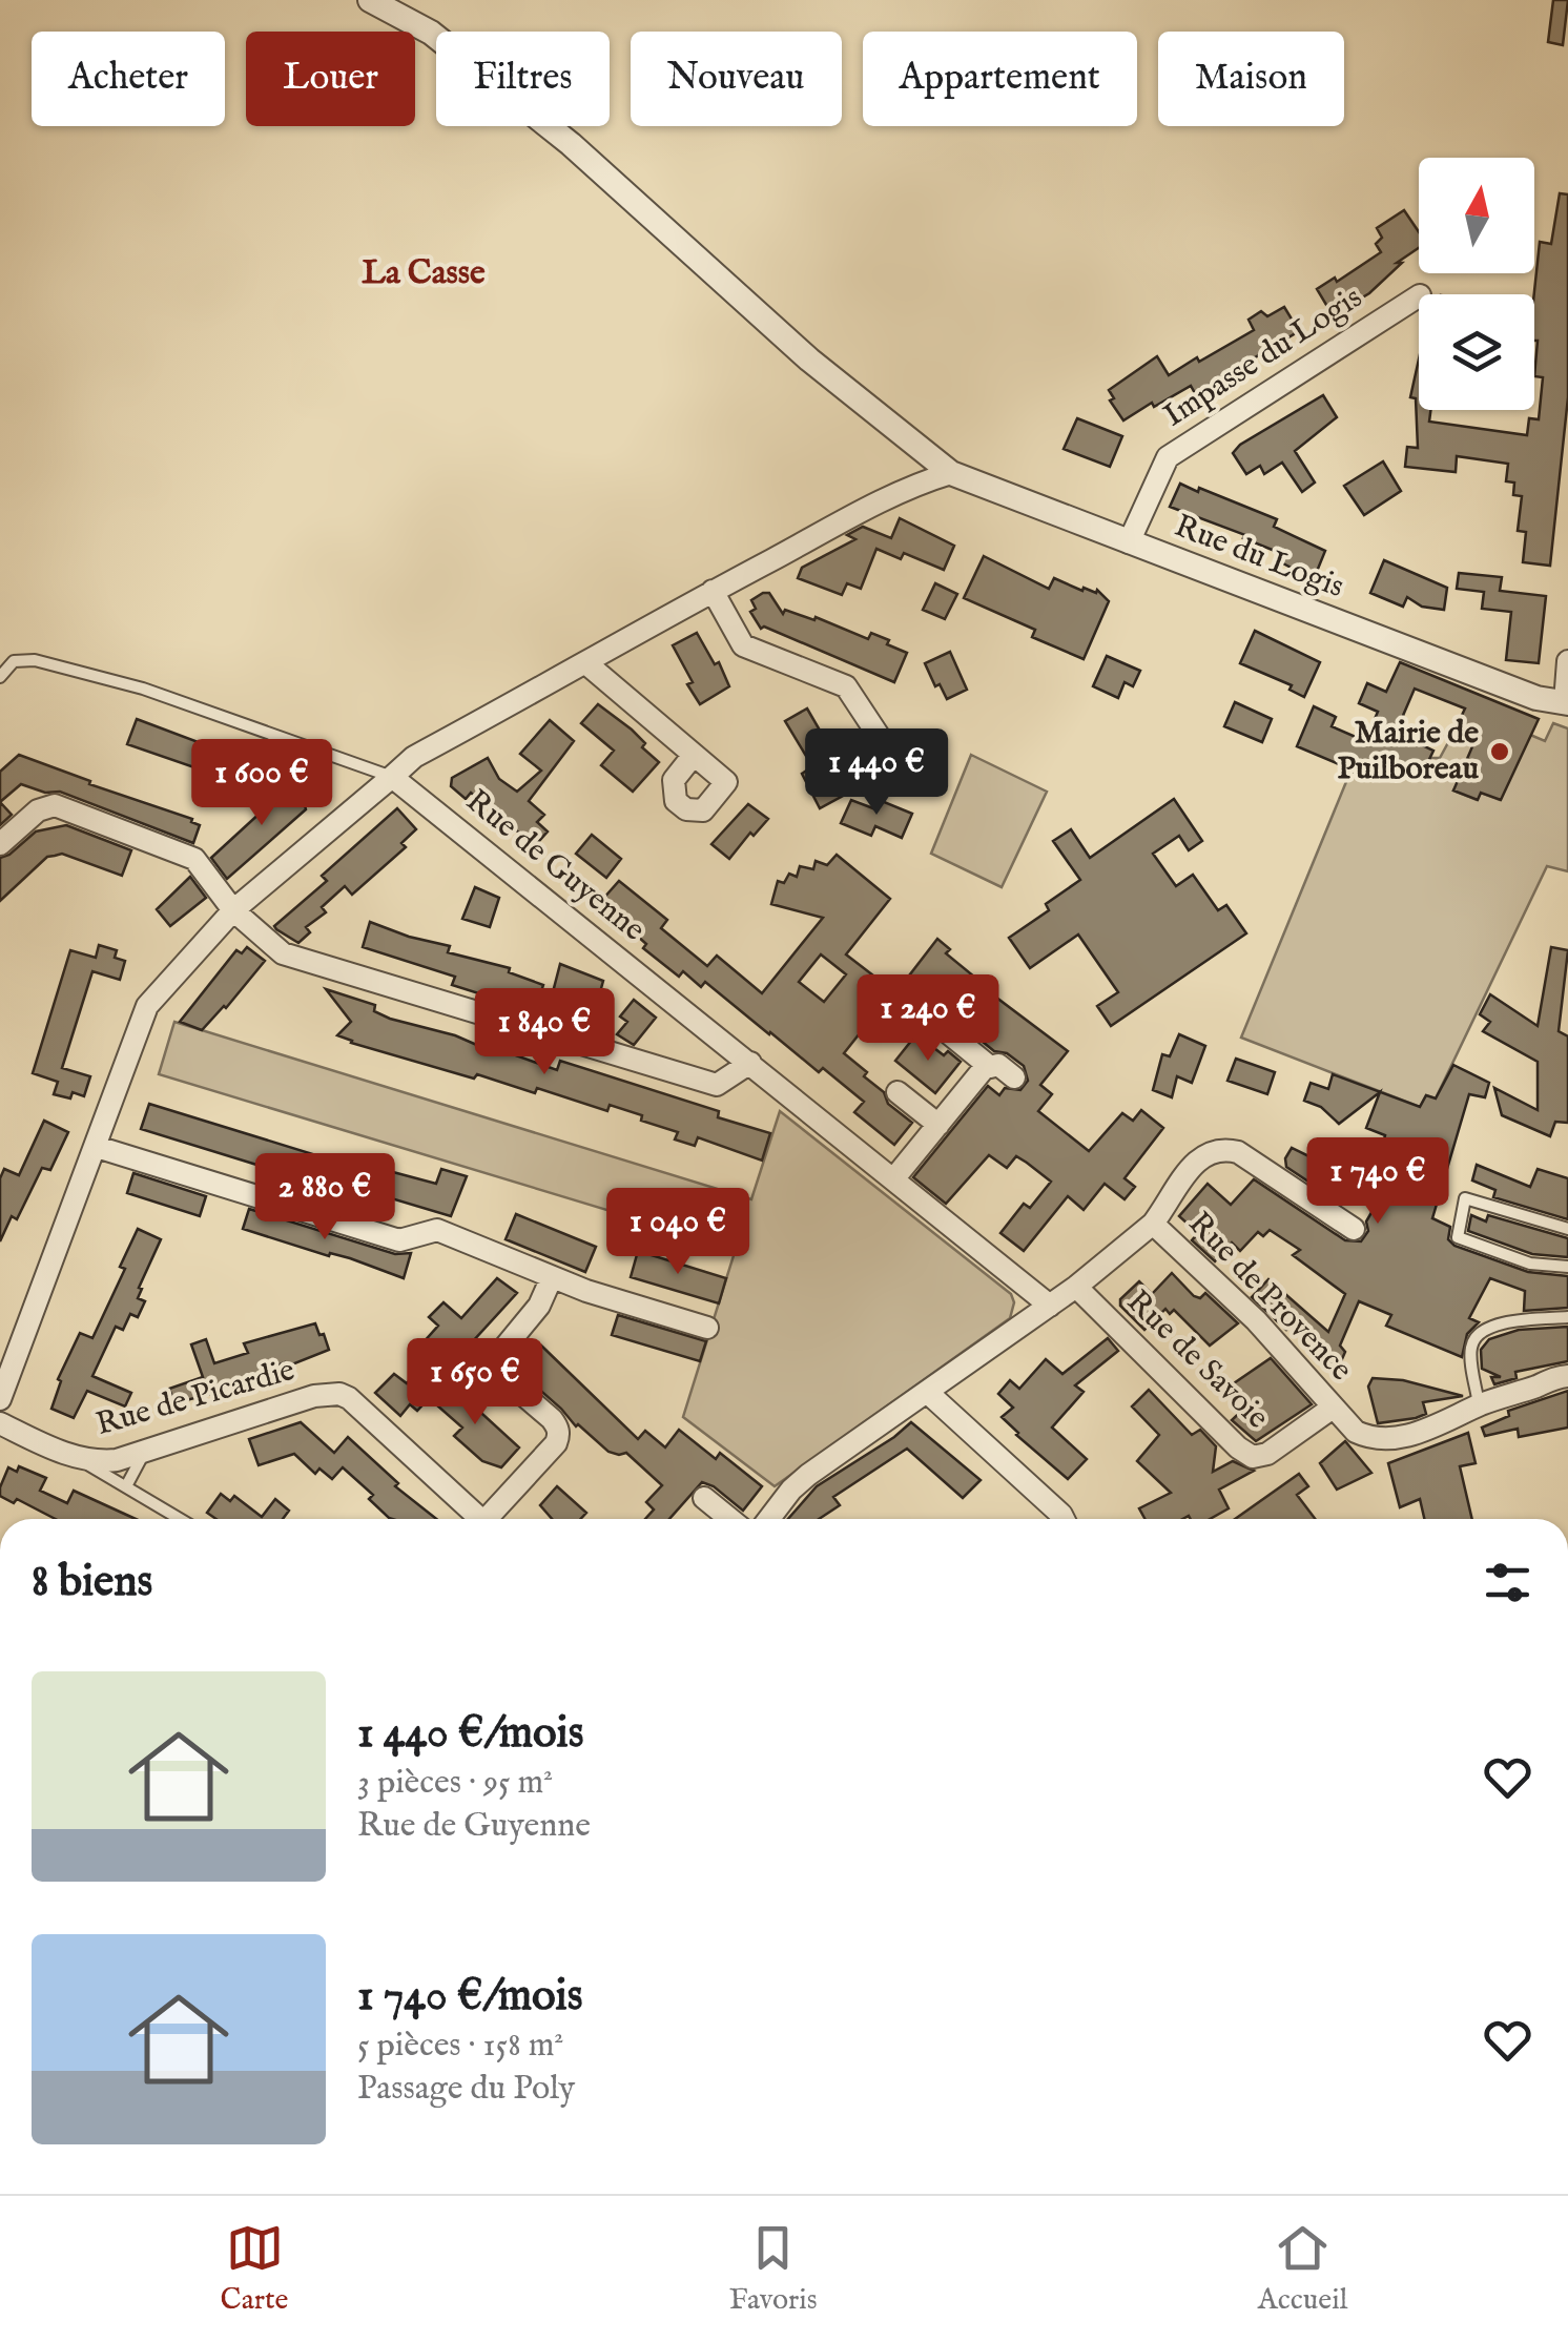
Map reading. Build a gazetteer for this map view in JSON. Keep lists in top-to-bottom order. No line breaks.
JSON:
{"streets":{"street":["Impasse du Logis","Rue du Logis","Rue de Guyenne","Rue de Provence","Rue de Savoie","Rue de Picardie"]},"crossings":[["Impasse du Logis","Rue du Logis"],["Rue de Guyenne","Rue de Provence"],["Rue de Provence","Rue de Savoie"]],"districts":["La Casse"],"places":["Mairie de Puilboreau"],"north":"top","page":{"chip":["Acheter","Louer","Filtres","Nouveau","Appartement","Maison"],"price":["1 440 €","1 600 €","1 240 €","1 840 €","1 740 €","2 880 €","1 040 €","1 650 €"],"heading":"8 biens","list":[{"name":"1 440 €/mois","note":"3 pièces · 95 m² · Rue de Guyenne"},{"name":"1 740 €/mois","note":"5 pièces · 158 m² · Passage du Poly"}],"tabs":["Carte","Favoris","Accueil"]}}
